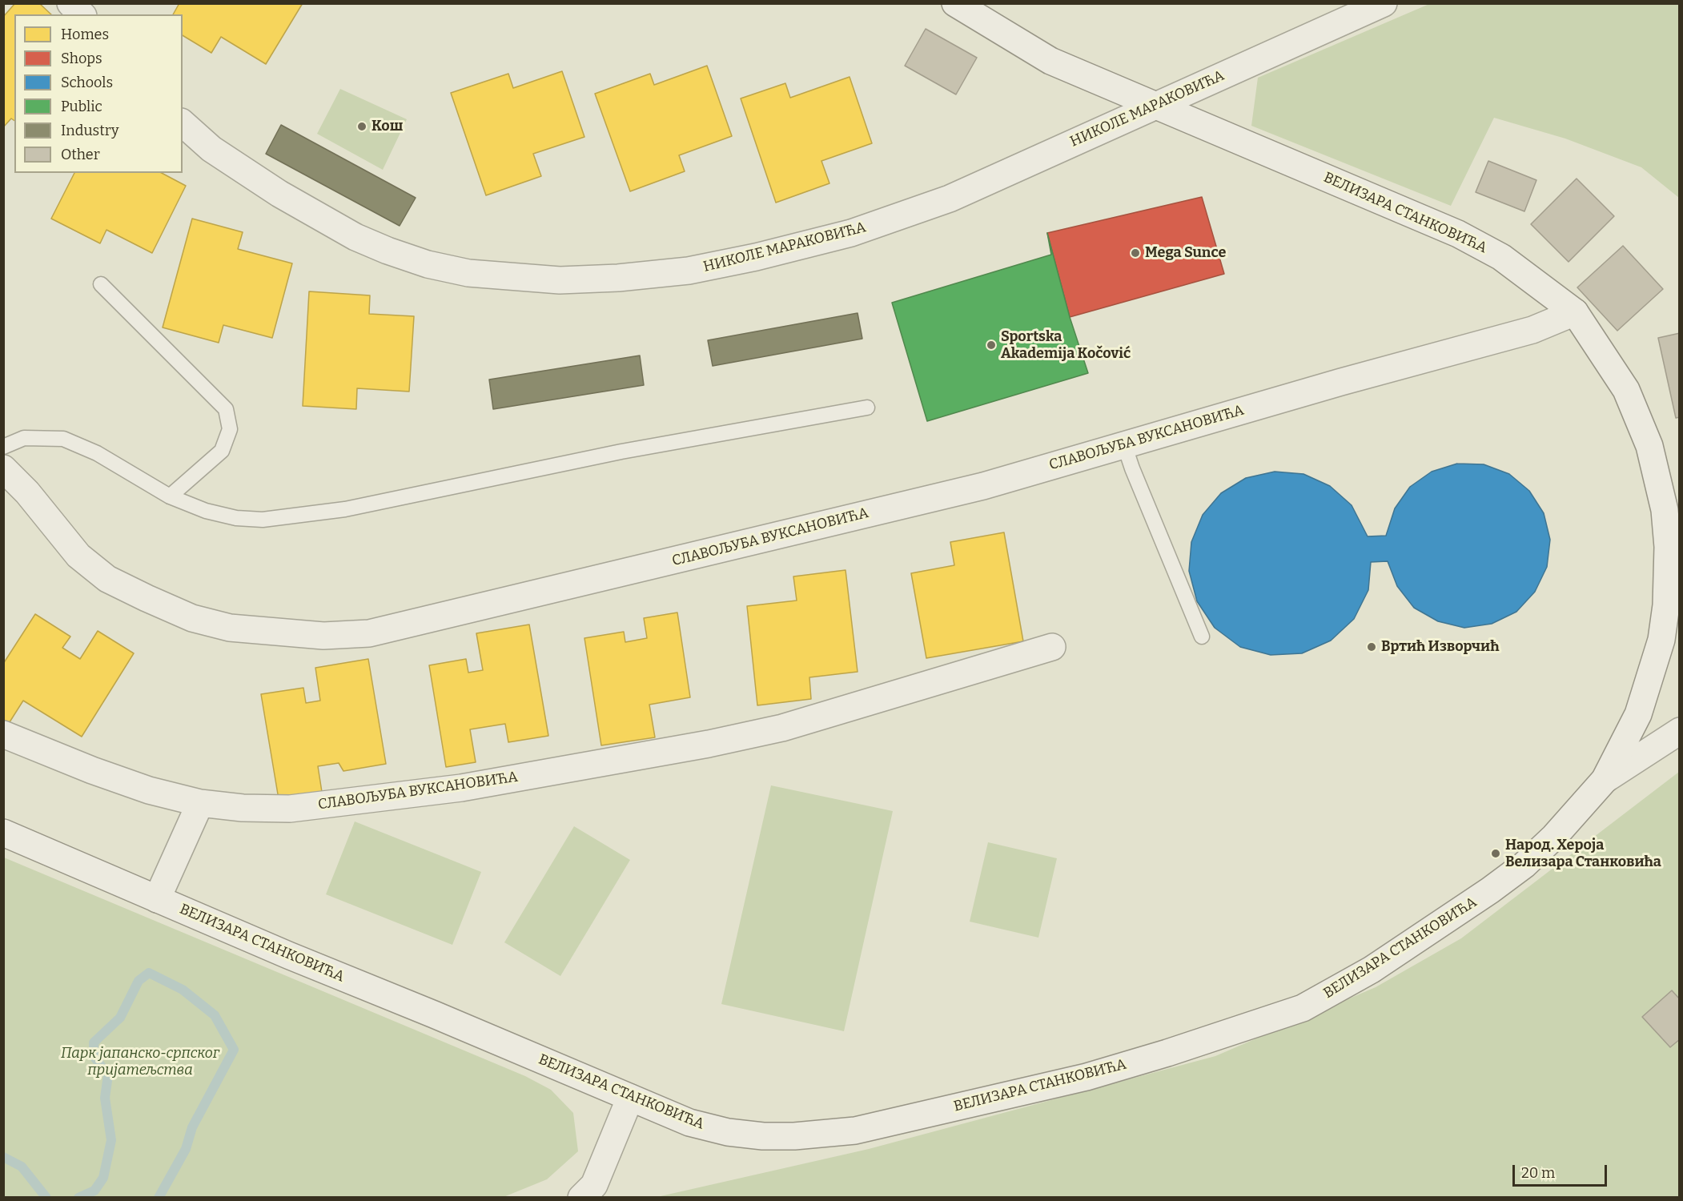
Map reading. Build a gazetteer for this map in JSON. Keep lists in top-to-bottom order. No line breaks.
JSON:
{"streets":{"street":["НИКОЛЕ МАРАКОВИЋА","ВЕЛИЗАРА СТАНКОВИЋА","СЛАВОЉУБА ВУКСАНОВИЋА"]},"crossings":[["НИКОЛЕ МАРАКОВИЋА","ВЕЛИЗАРА СТАНКОВИЋА"],["ВЕЛИЗАРА СТАНКОВИЋА","СЛАВОЉУБА ВУКСАНОВИЋА"]],"parks":["Парк јапанско-српског пријатељства"],"places":["Кош","Mega Sunce","Sportska Akademija Kočović","Вртић Изворчић","Народ. Хероја Велизара Станковића"],"legend":["Homes","Shops","Schools","Public","Industry","Other"],"scale_bar":"20 m"}
